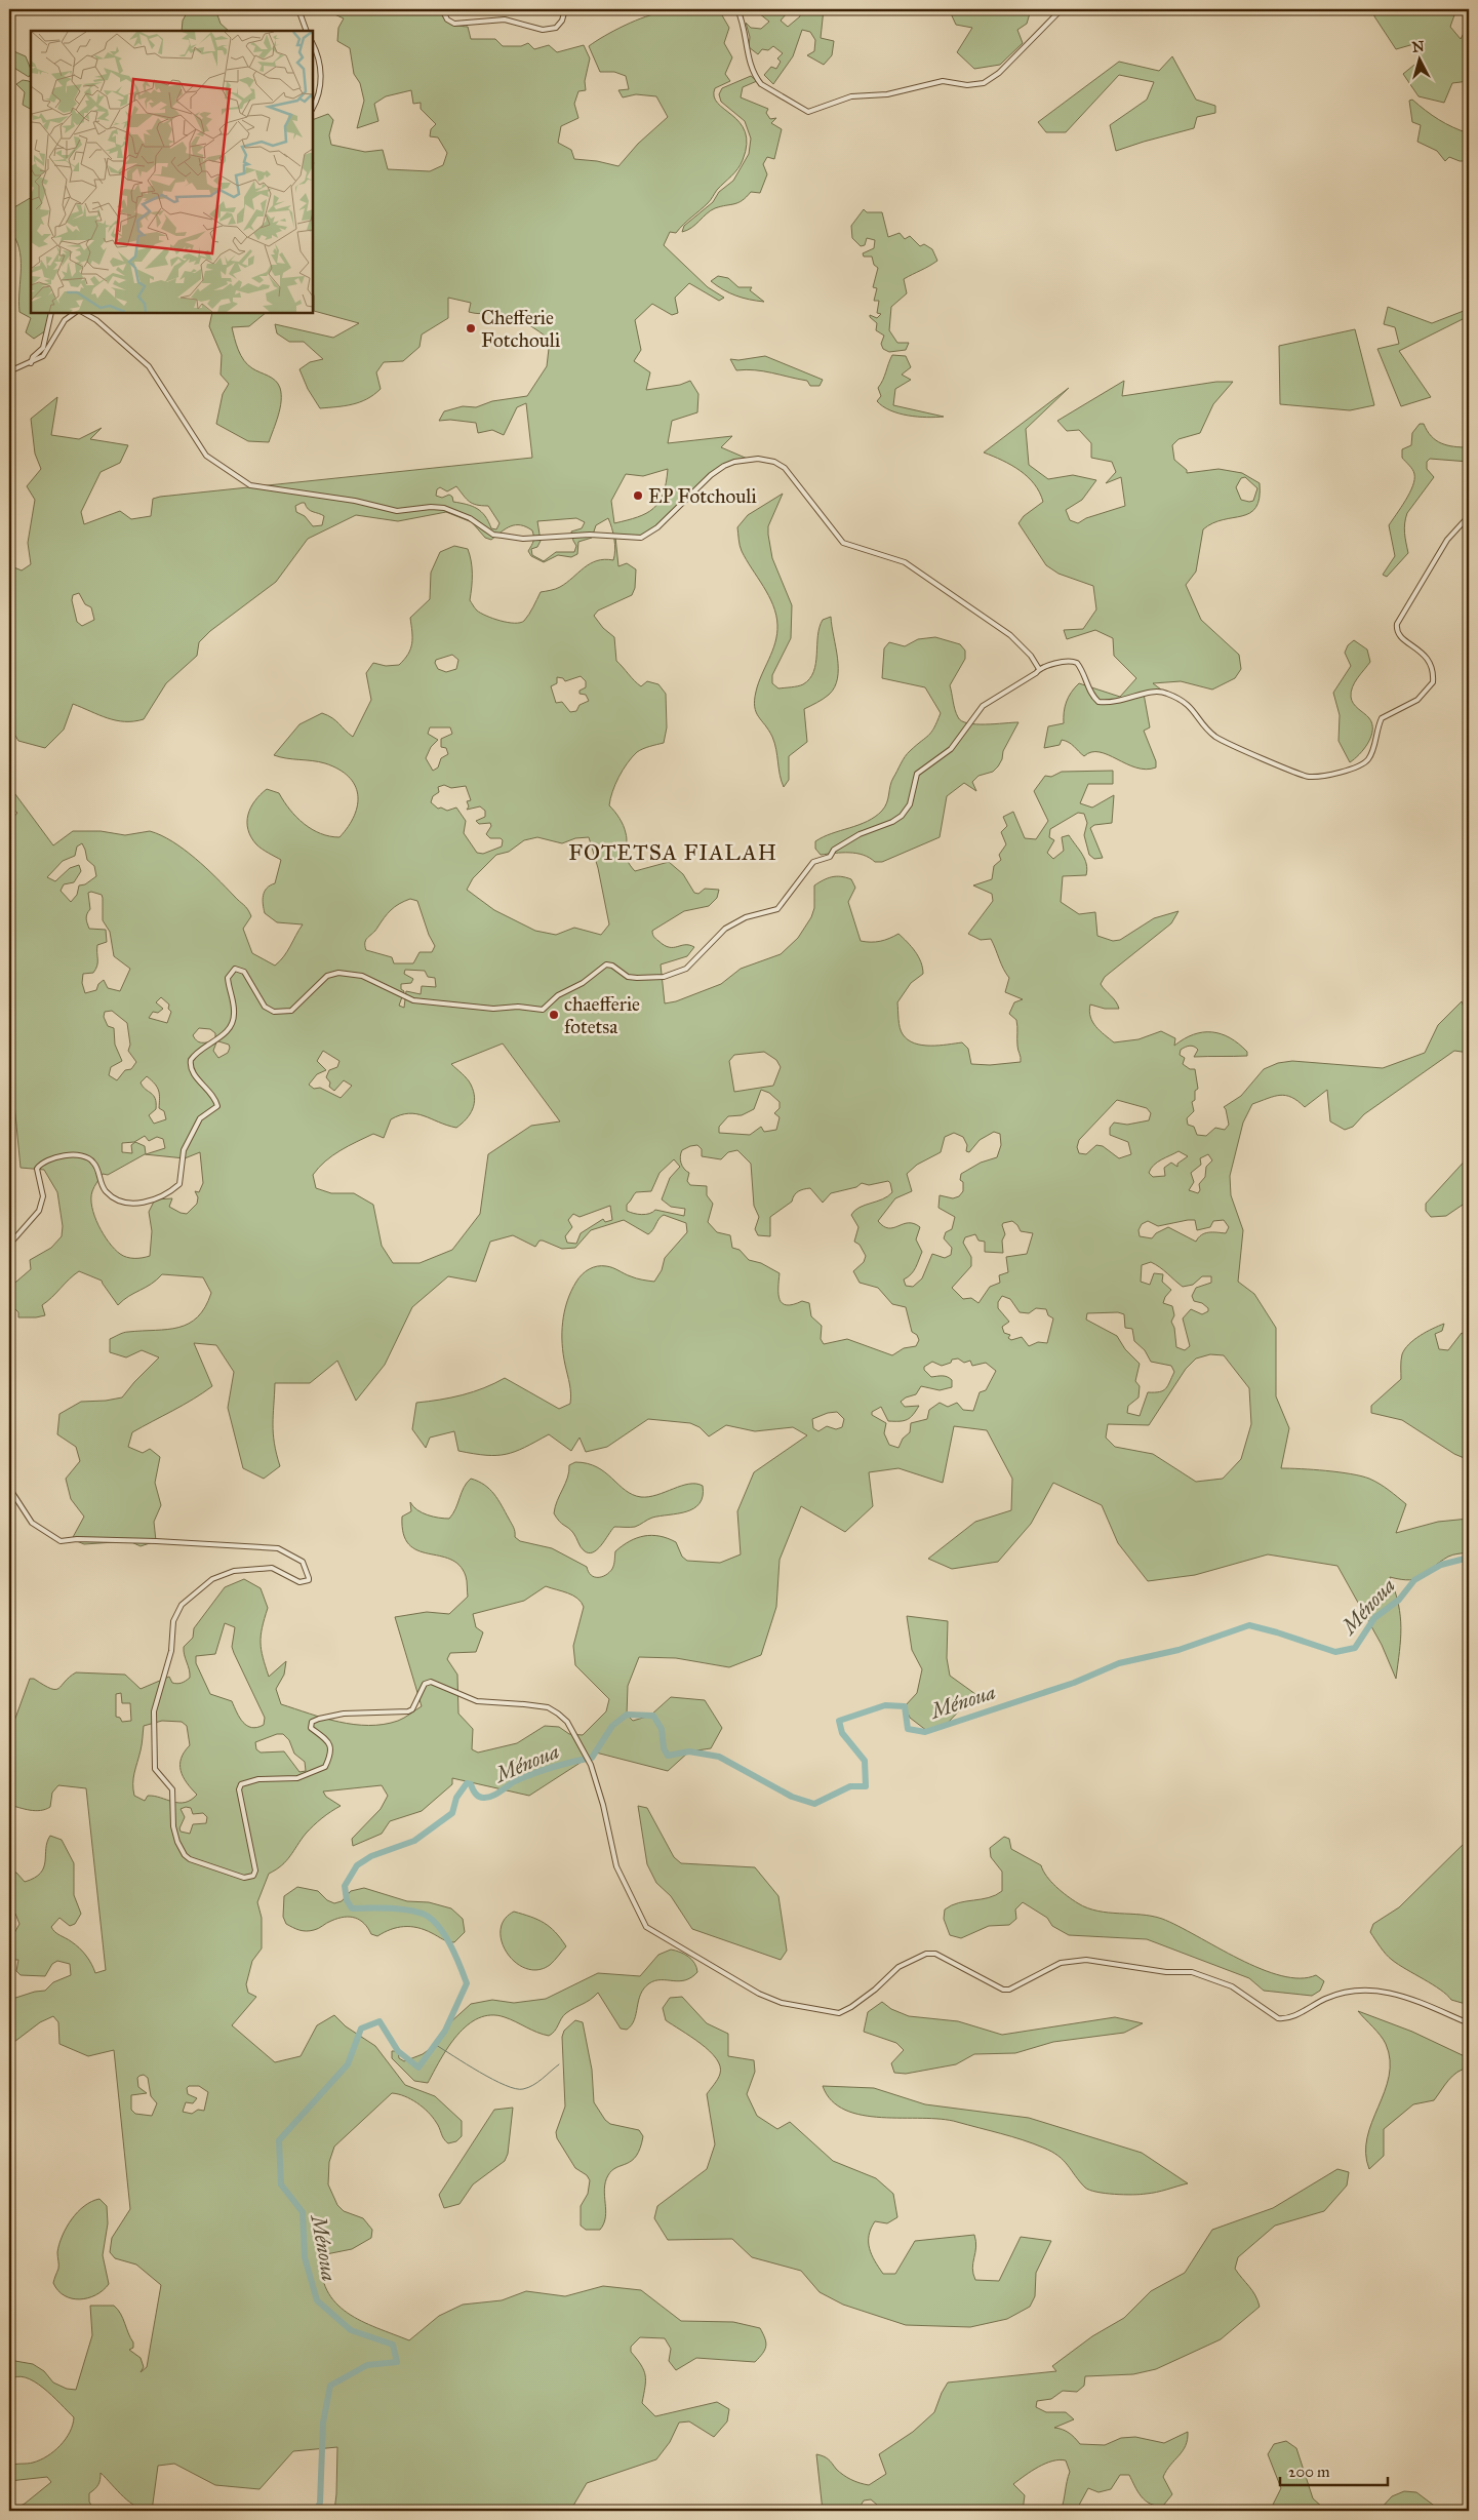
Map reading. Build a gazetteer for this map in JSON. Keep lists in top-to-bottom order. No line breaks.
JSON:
{"districts":["FOTETSA FIALAH"],"water":["Ménoua"],"places":["Chefferie Fotchouli","EP Fotchouli","chaefferie fotetsa"],"scale_bar":"200 m","north":"top"}
